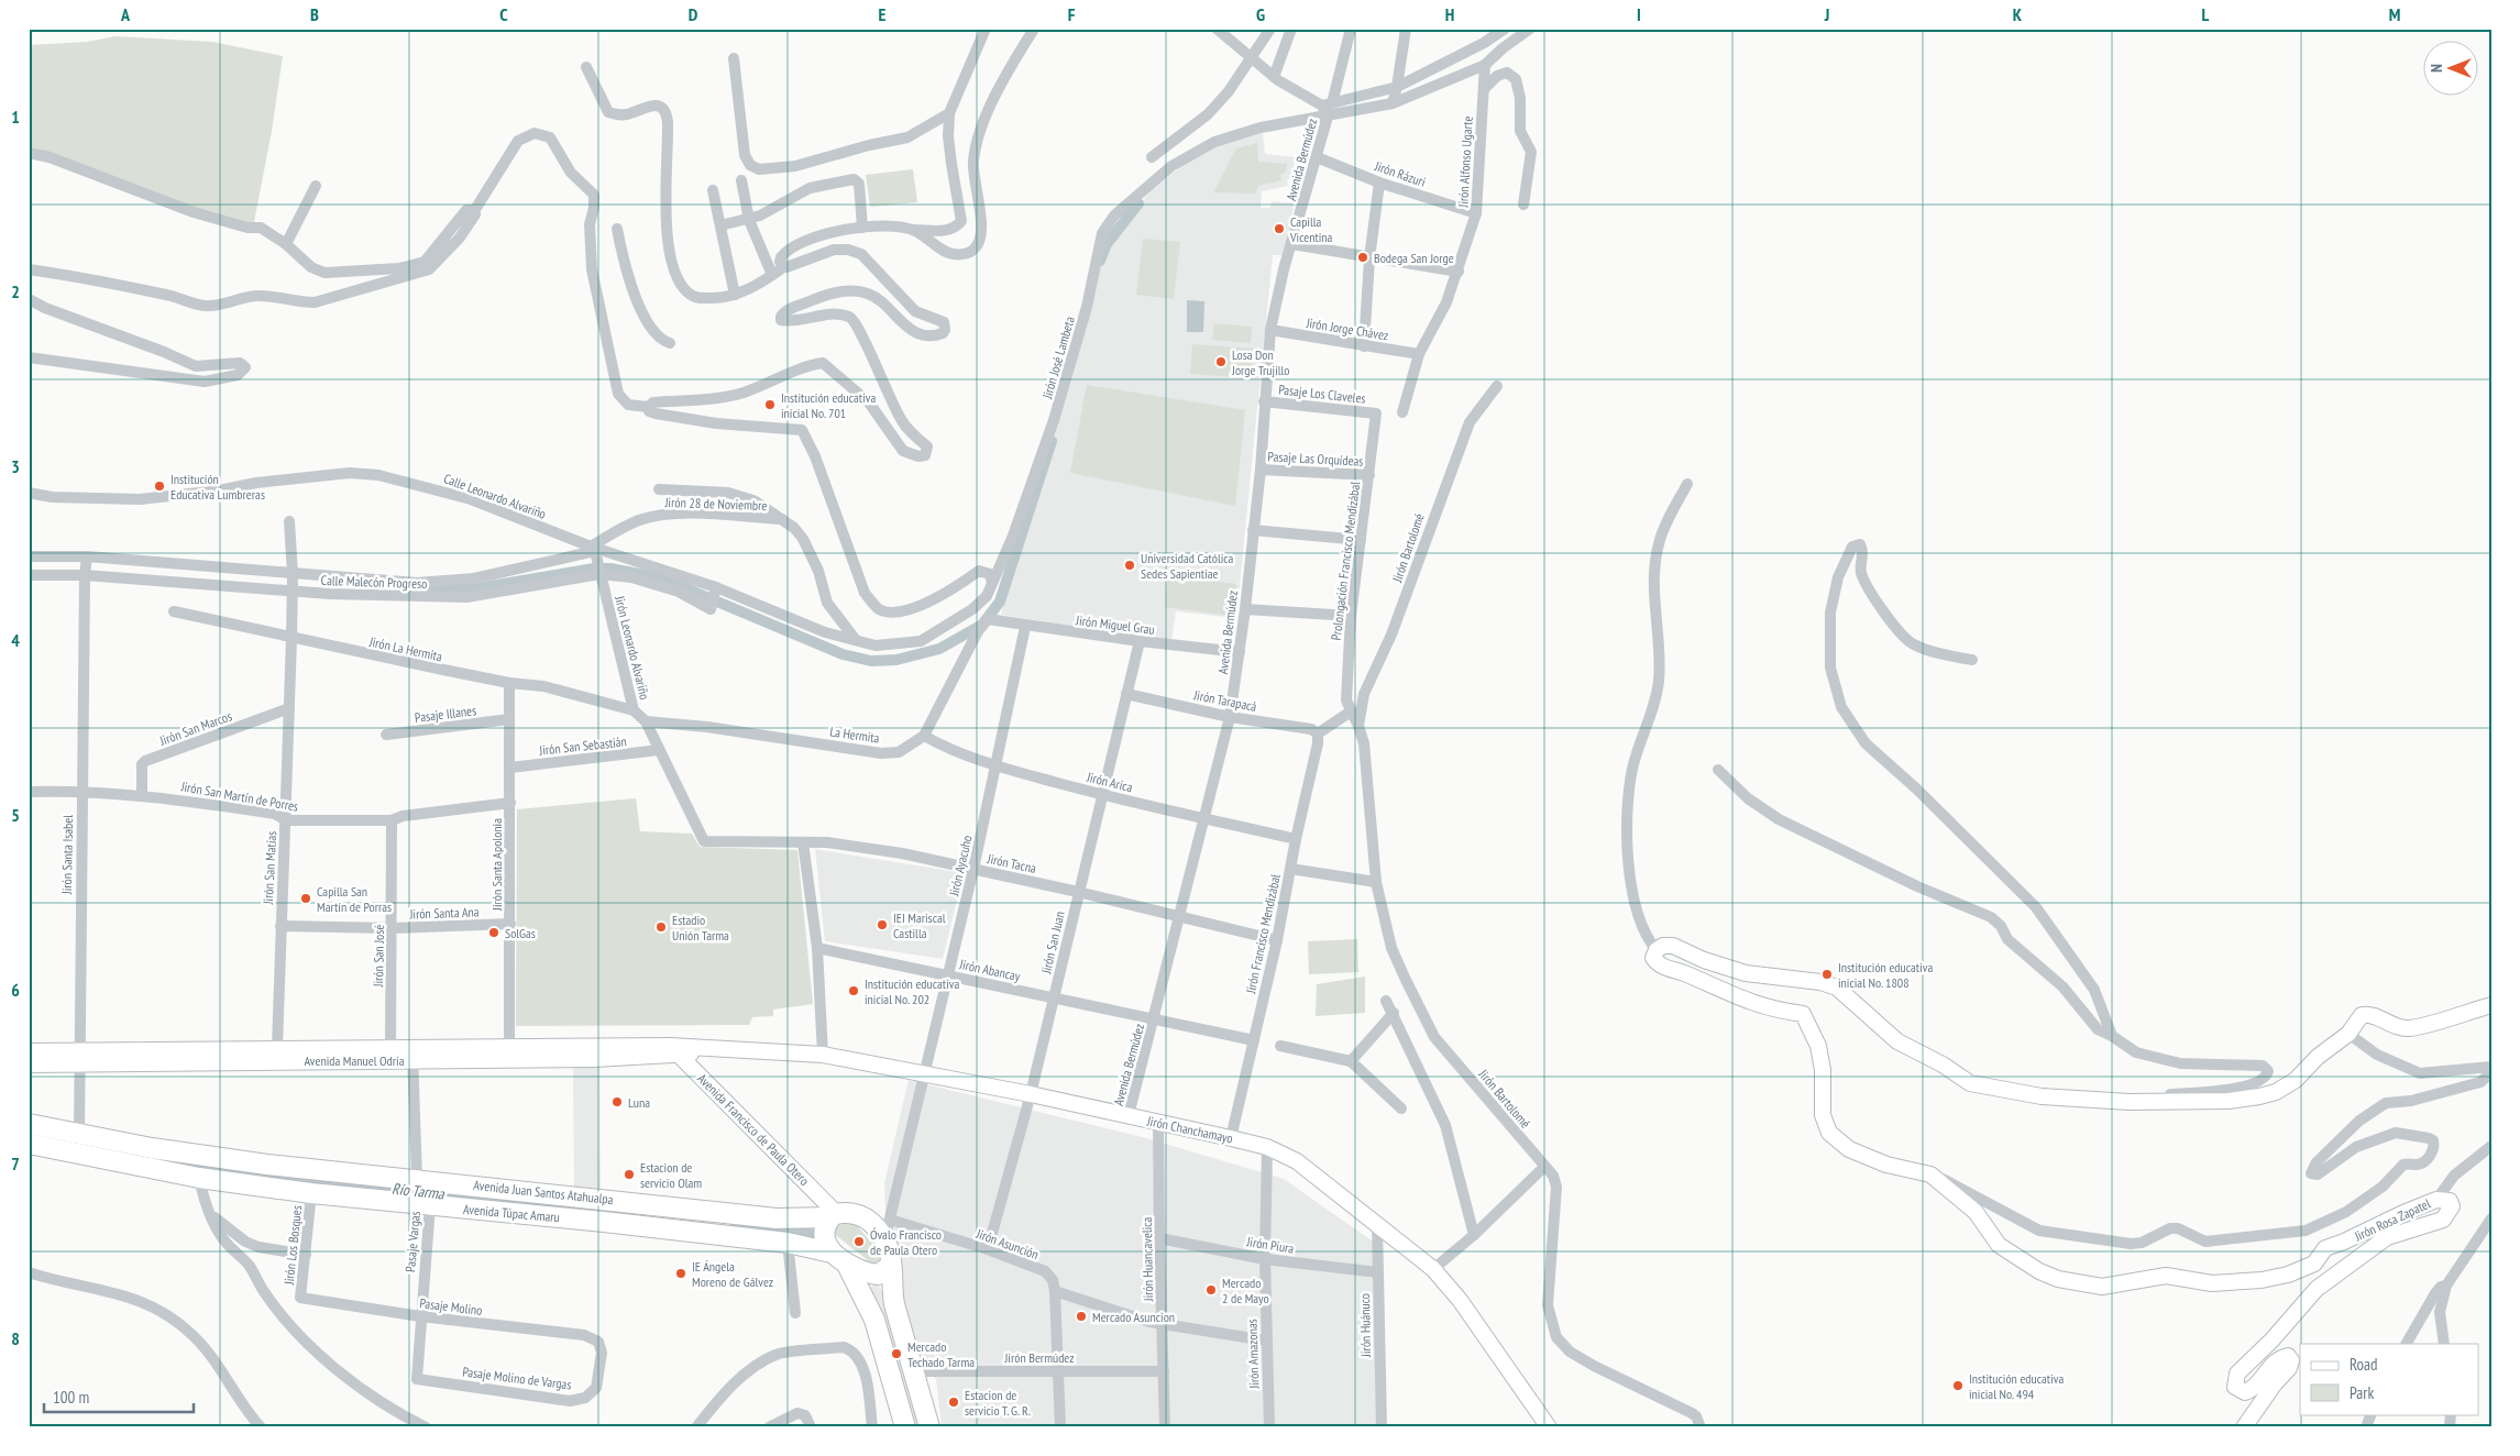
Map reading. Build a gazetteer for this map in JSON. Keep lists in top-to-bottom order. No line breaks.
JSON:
{"streets":{"highway":["Avenida Juan Santos Atahualpa","Avenida Túpac Amaru"],"street":["Avenida Bermúdez","Jirón Alfonso Ugarte","Jirón Rázuri","Jirón Jorge Chávez","Jirón José Lambeta","Pasaje Los Claveles","Pasaje Las Orquídeas","Calle Leonardo Alvariño","Jirón 28 de Noviembre","Jirón Bartolomé","Prolongación Francisco Mendizábal","Calle Malecón Progreso","Jirón Miguel Grau","Jirón Leonardo Alvariño","Jirón La Hermita","Jirón Tarapacá","Pasaje Illanes","Jirón San Marcos","La Hermita","Jirón San Sebastián","Jirón Arica","Jirón San Martín de Porres","Jirón Santa Isabel","Jirón Tacna","Jirón Santa Apolonia","Jirón Ayacuho","Jirón San Matías","Jirón Santa Ana","Jirón Francisco Mendizábal","Jirón San Juan","Jirón San José","Jirón Abancay","Avenida Manuel Odría","Avenida Francisco de Paula Otero","Jirón Chanchamayo","Jirón Rosa Zapatel","Pasaje Vargas","Jirón Asunción","Jirón Los Bosques","Jirón Piura","Jirón Huancavelica","Pasaje Molino","Jirón Huánuco","Jirón Amazonas","Jirón Bermúdez","Pasaje Molino de Vargas"]},"crossings":[["Avenida Bermúdez","Jirón Rázuri"],["Avenida Bermúdez","Jirón Jorge Chávez"],["Avenida Bermúdez","Jirón José Lambeta"],["Avenida Bermúdez","Pasaje Los Claveles"],["Avenida Bermúdez","Pasaje Las Orquídeas"],["Avenida Bermúdez","Jirón Miguel Grau"],["Avenida Bermúdez","Jirón Tarapacá"],["Avenida Bermúdez","Jirón Arica"],["Avenida Bermúdez","Jirón Tacna"],["Avenida Bermúdez","Jirón Abancay"],["Avenida Bermúdez","Jirón Chanchamayo"],["Jirón Alfonso Ugarte","Jirón Rázuri"],["Jirón Alfonso Ugarte","Jirón Jorge Chávez"],["Jirón Alfonso Ugarte","Jirón José Lambeta"],["Jirón José Lambeta","Calle Leonardo Alvariño"],["Jirón José Lambeta","Jirón 28 de Noviembre"],["Jirón José Lambeta","Calle Malecón Progreso"],["Jirón José Lambeta","Jirón Leonardo Alvariño"],["Pasaje Los Claveles","Prolongación Francisco Mendizábal"],["Pasaje Las Orquídeas","Prolongación Francisco Mendizábal"],["Calle Leonardo Alvariño","Jirón 28 de Noviembre"],["Calle Leonardo Alvariño","Calle Malecón Progreso"],["Calle Leonardo Alvariño","Jirón Leonardo Alvariño"],["Jirón 28 de Noviembre","Calle Malecón Progreso"],["Jirón 28 de Noviembre","Jirón Leonardo Alvariño"],["Jirón Bartolomé","Prolongación Francisco Mendizábal"],["Calle Malecón Progreso","Jirón Leonardo Alvariño"],["Calle Malecón Progreso","Jirón Santa Isabel"],["Calle Malecón Progreso","Jirón San Matías"],["Jirón Miguel Grau","La Hermita"],["Jirón Miguel Grau","Jirón Ayacuho"],["Jirón Miguel Grau","Jirón San Juan"],["Jirón Leonardo Alvariño","Jirón La Hermita"],["Jirón Leonardo Alvariño","La Hermita"],["Jirón Leonardo Alvariño","Jirón San Sebastián"],["Jirón Leonardo Alvariño","Jirón Tacna"],["Jirón La Hermita","Jirón Santa Apolonia"],["Jirón La Hermita","Jirón San Matías"],["Jirón Tarapacá","Jirón Francisco Mendizábal"],["Jirón Tarapacá","Jirón San Juan"],["Pasaje Illanes","Jirón Santa Apolonia"],["Jirón San Marcos","Jirón San Martín de Porres"],["Jirón San Marcos","Jirón San Matías"],["La Hermita","Jirón Arica"],["Jirón San Sebastián","Jirón Santa Apolonia"],["Jirón Arica","Jirón Ayacuho"],["Jirón Arica","Jirón Francisco Mendizábal"],["Jirón Arica","Jirón San Juan"],["Jirón San Martín de Porres","Jirón Santa Isabel"],["Jirón San Martín de Porres","Jirón Santa Apolonia"],["Jirón San Martín de Porres","Jirón San Matías"],["Jirón San Martín de Porres","Jirón San José"],["Jirón Santa Isabel","Avenida Manuel Odría"],["Jirón Santa Isabel","Avenida Juan Santos Atahualpa"],["Jirón Tacna","Jirón Ayacuho"],["Jirón Tacna","Jirón Francisco Mendizábal"],["Jirón Tacna","Jirón San Juan"],["Jirón Santa Apolonia","Jirón Santa Ana"],["Jirón Santa Apolonia","Avenida Manuel Odría"],["Jirón Ayacuho","Jirón Abancay"],["Jirón Ayacuho","Avenida Francisco de Paula Otero"],["Jirón Ayacuho","Jirón Chanchamayo"],["Jirón Ayacuho","Avenida Juan Santos Atahualpa"],["Jirón Ayacuho","Avenida Túpac Amaru"],["Jirón Ayacuho","Jirón Asunción"],["Jirón San Matías","Jirón Santa Ana"],["Jirón San Matías","Avenida Manuel Odría"],["Jirón Santa Ana","Jirón San José"],["Jirón Francisco Mendizábal","Jirón Abancay"],["Jirón Francisco Mendizábal","Jirón Chanchamayo"],["Jirón San Juan","Jirón Abancay"],["Jirón San Juan","Jirón Chanchamayo"],["Jirón San Juan","Jirón Asunción"],["Jirón San José","Avenida Manuel Odría"],["Avenida Manuel Odría","Avenida Francisco de Paula Otero"],["Avenida Manuel Odría","Jirón Chanchamayo"],["Avenida Francisco de Paula Otero","Jirón Chanchamayo"],["Avenida Francisco de Paula Otero","Avenida Juan Santos Atahualpa"],["Avenida Francisco de Paula Otero","Avenida Túpac Amaru"],["Avenida Francisco de Paula Otero","Jirón Asunción"],["Jirón Chanchamayo","Jirón Huancavelica"],["Jirón Chanchamayo","Jirón Huánuco"],["Jirón Chanchamayo","Jirón Amazonas"],["Avenida Juan Santos Atahualpa","Avenida Túpac Amaru"],["Avenida Juan Santos Atahualpa","Jirón Asunción"],["Avenida Túpac Amaru","Pasaje Vargas"],["Avenida Túpac Amaru","Jirón Asunción"],["Avenida Túpac Amaru","Jirón Los Bosques"],["Pasaje Vargas","Pasaje Molino"],["Pasaje Vargas","Pasaje Molino de Vargas"],["Jirón Los Bosques","Pasaje Molino"],["Jirón Piura","Jirón Huancavelica"],["Jirón Piura","Jirón Huánuco"],["Jirón Piura","Jirón Amazonas"],["Jirón Huancavelica","Jirón Bermúdez"],["Pasaje Molino","Pasaje Molino de Vargas"]],"water":["Río Tarma"],"places":["Capilla Vicentina","Bodega San Jorge","Losa Don Jorge Trujillo","Institución educativa inicial No. 701","Institución Educativa Lumbreras","Universidad Católica Sedes Sapientiae","Capilla San Martín de Porras","IEI Mariscal Castilla","Estadio Unión Tarma","SolGas","Institución educativa inicial No. 1808","Institución educativa inicial No. 202","Luna","Estacion de servicio Olam","Óvalo Francisco de Paula Otero","IE Ángela Moreno de Gálvez","Mercado 2 de Mayo","Mercado Asuncion","Mercado Techado Tarma","Institución educativa inicial No. 494","Estacion de servicio T. G. R."],"legend":["Road","Park"],"scale_bar":"100 m","north":"left","grid":{"columns":["A","B","C","D","E","F","G","H","I","J","K","L","M"],"rows":["1","2","3","4","5","6","7","8"]}}
